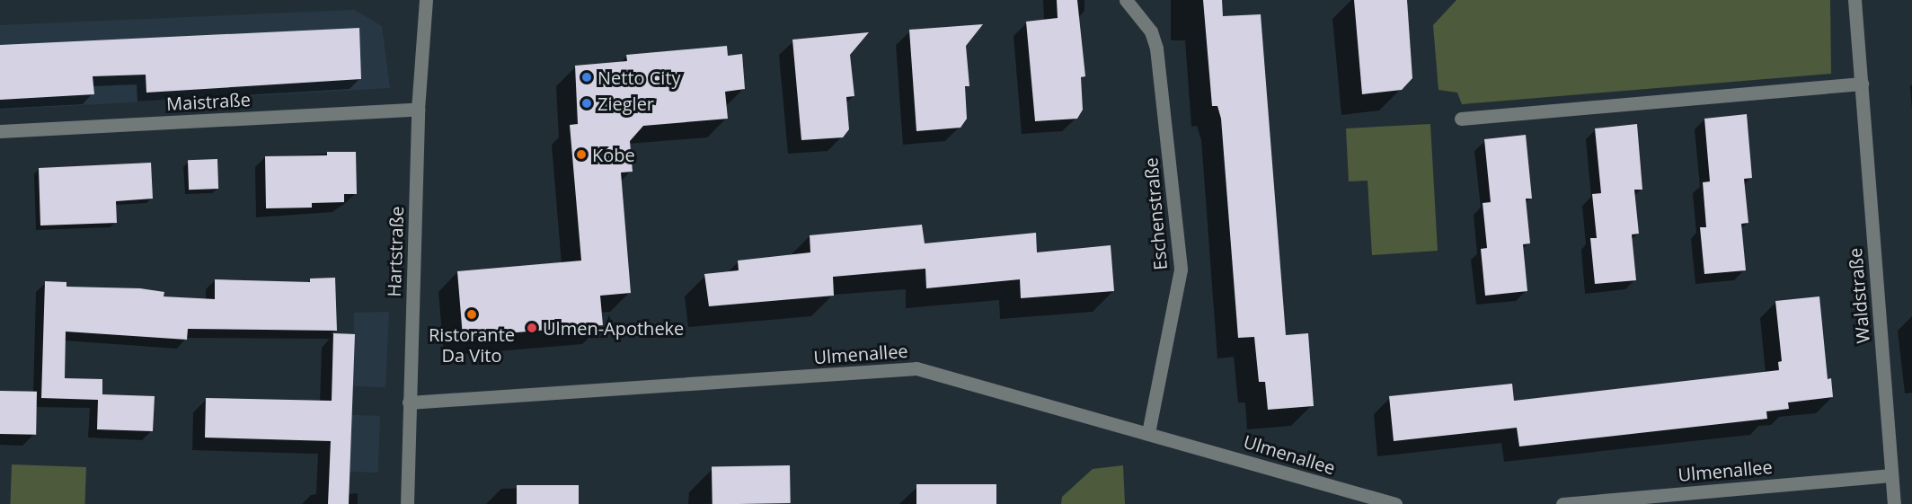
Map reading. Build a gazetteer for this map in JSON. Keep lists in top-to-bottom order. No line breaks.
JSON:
{"streets":{"street":["Maistraße","Eschenstraße","Hartstraße","Waldstraße","Ulmenallee"]},"crossings":[["Maistraße","Hartstraße"],["Eschenstraße","Ulmenallee"],["Hartstraße","Ulmenallee"],["Waldstraße","Ulmenallee"]],"places":["Netto City","Ziegler","Kobe","Ristorante Da Vito","Ulmen-Apotheke"]}
